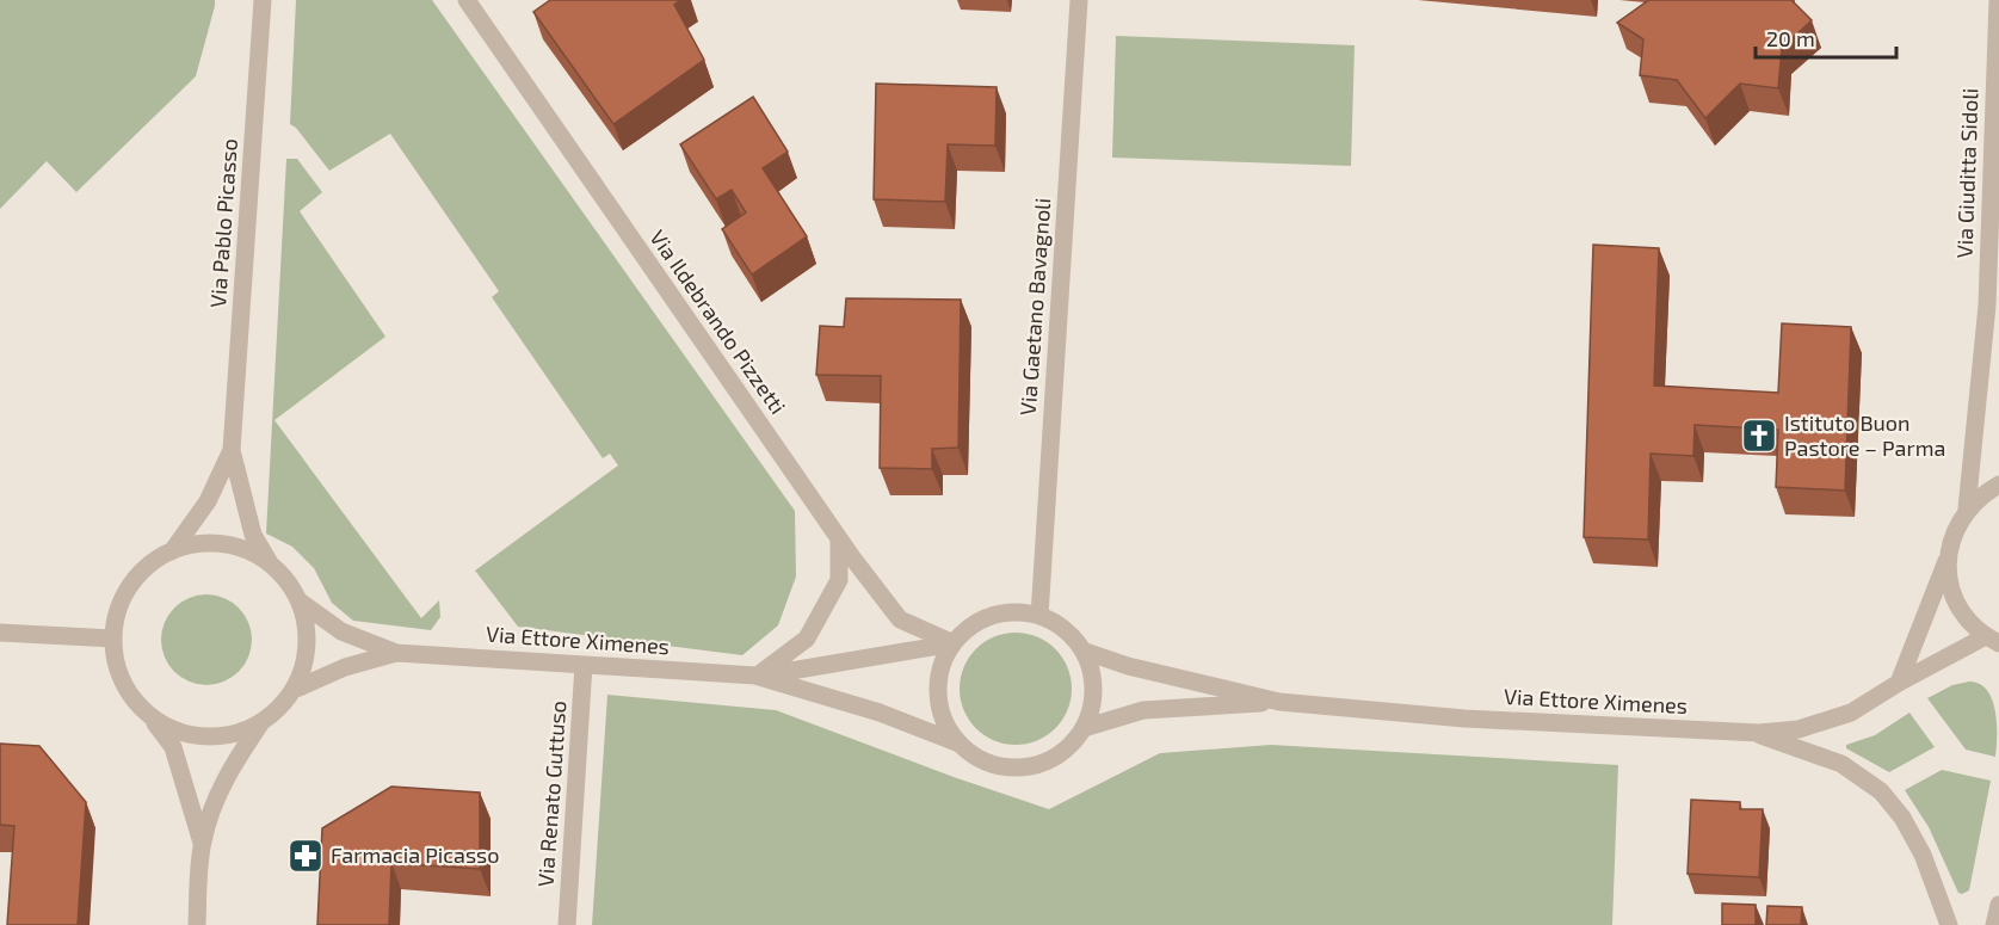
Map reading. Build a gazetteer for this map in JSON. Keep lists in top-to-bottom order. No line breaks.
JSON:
{"streets":{"street":["Via Giuditta Sidoli","Via Pablo Picasso","Via Gaetano Bavagnoli","Via Ildebrando Pizzetti","Via Ettore Ximenes","Via Renato Guttuso"]},"crossings":[["Via Giuditta Sidoli","Via Ettore Ximenes"],["Via Pablo Picasso","Via Ettore Ximenes"],["Via Gaetano Bavagnoli","Via Ildebrando Pizzetti"],["Via Gaetano Bavagnoli","Via Ettore Ximenes"],["Via Ildebrando Pizzetti","Via Ettore Ximenes"],["Via Ettore Ximenes","Via Renato Guttuso"]],"places":{"church":["Istituto Buon Pastore – Parma"],"pharmacy":["Farmacia Picasso"]},"scale_bar":"20 m"}
